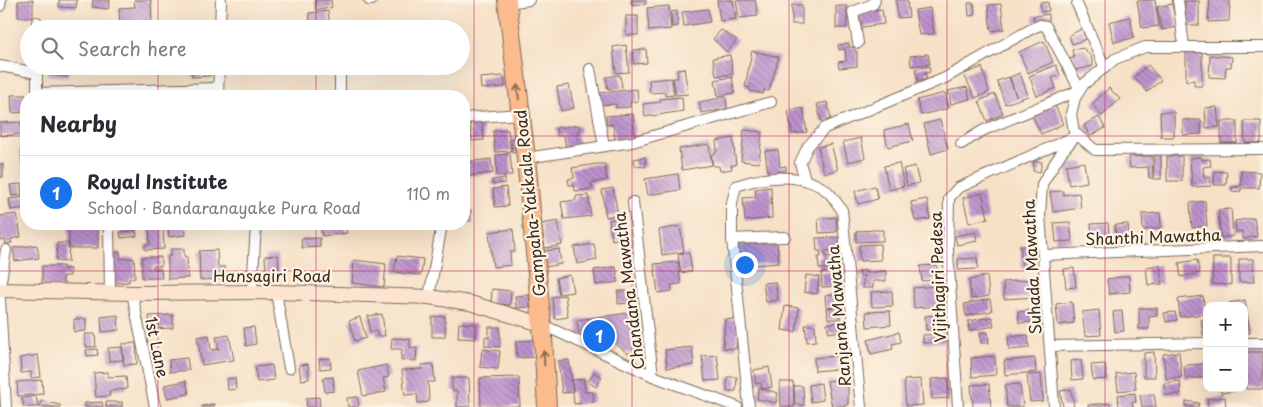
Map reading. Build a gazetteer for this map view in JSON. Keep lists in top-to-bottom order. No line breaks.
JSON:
{"streets":{"highway":["Gampaha-Yakkala Road"],"street":["Shanthi Mawatha","Suhada Mawatha","Hansagiri Road","Vijithagiri Pedesa","Chandana Mawatha","Ranjana Mawatha","1st Lane"]},"crossings":[["Gampaha-Yakkala Road","Hansagiri Road"],["Shanthi Mawatha","Suhada Mawatha"],["Suhada Mawatha","Vijithagiri Pedesa"],["Hansagiri Road","1st Lane"]],"one_way":["Gampaha-Yakkala Road"],"page":{"search":"Search here","heading":"Nearby","list":[{"mark":"1","name":"Royal Institute","note":"School · Bandaranayake Pura Road","value":"110 m"}],"map_buttons":["+","−"],"pins":"1"}}
